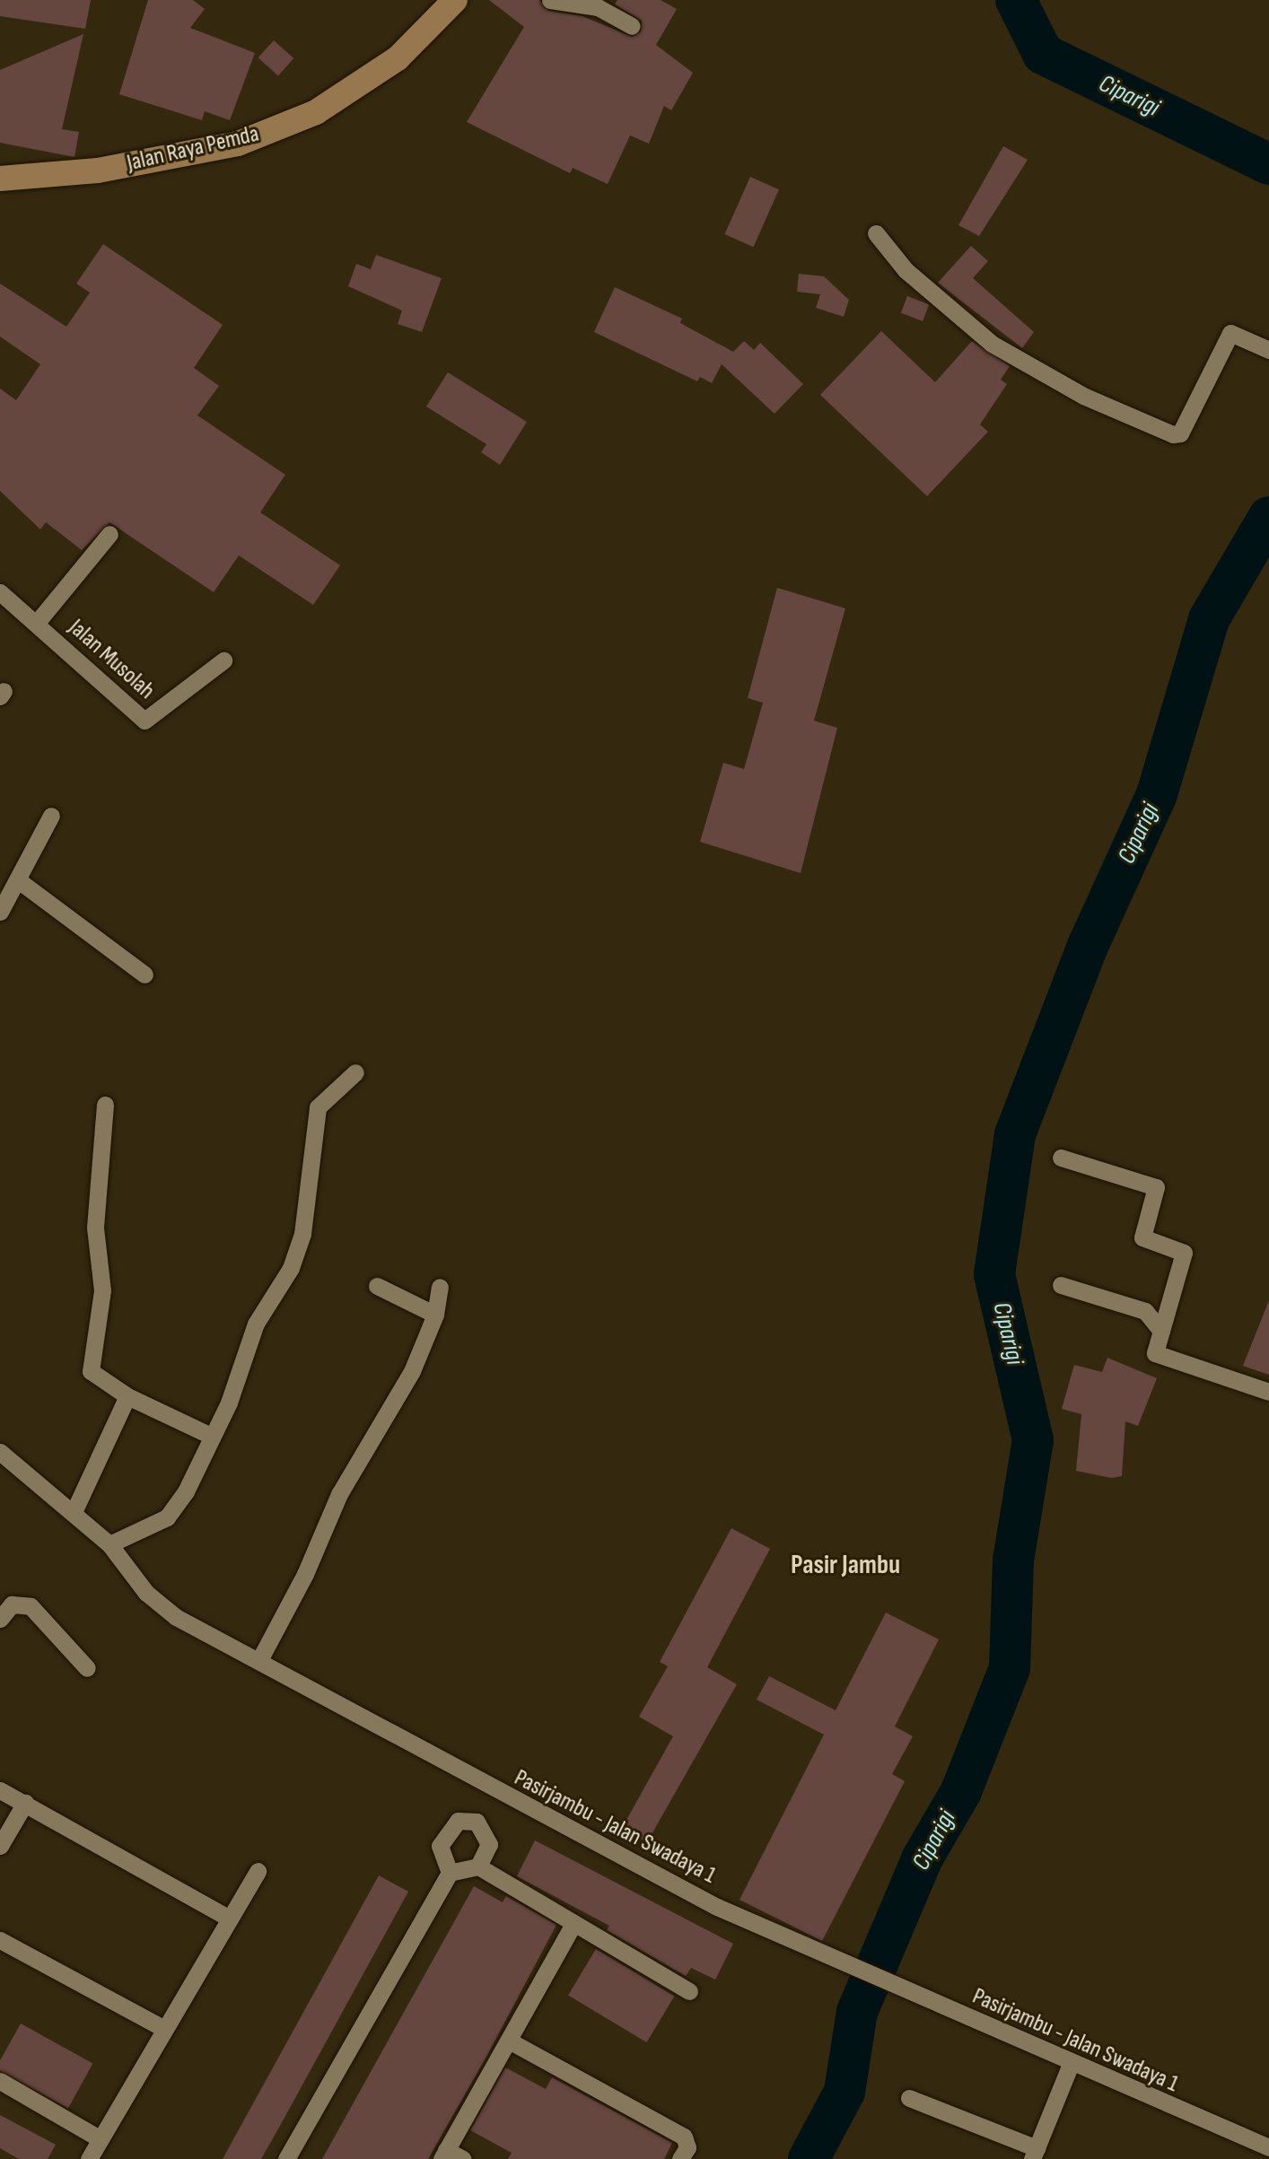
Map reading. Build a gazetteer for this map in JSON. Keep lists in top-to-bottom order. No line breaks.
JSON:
{"streets":{"main road":["Jalan Raya Pemda"],"street":["Jalan Musolah","Pasirjambu - Jalan Swadaya 1"]},"districts":["Pasir Jambu"],"water":["Ciparigi"]}
